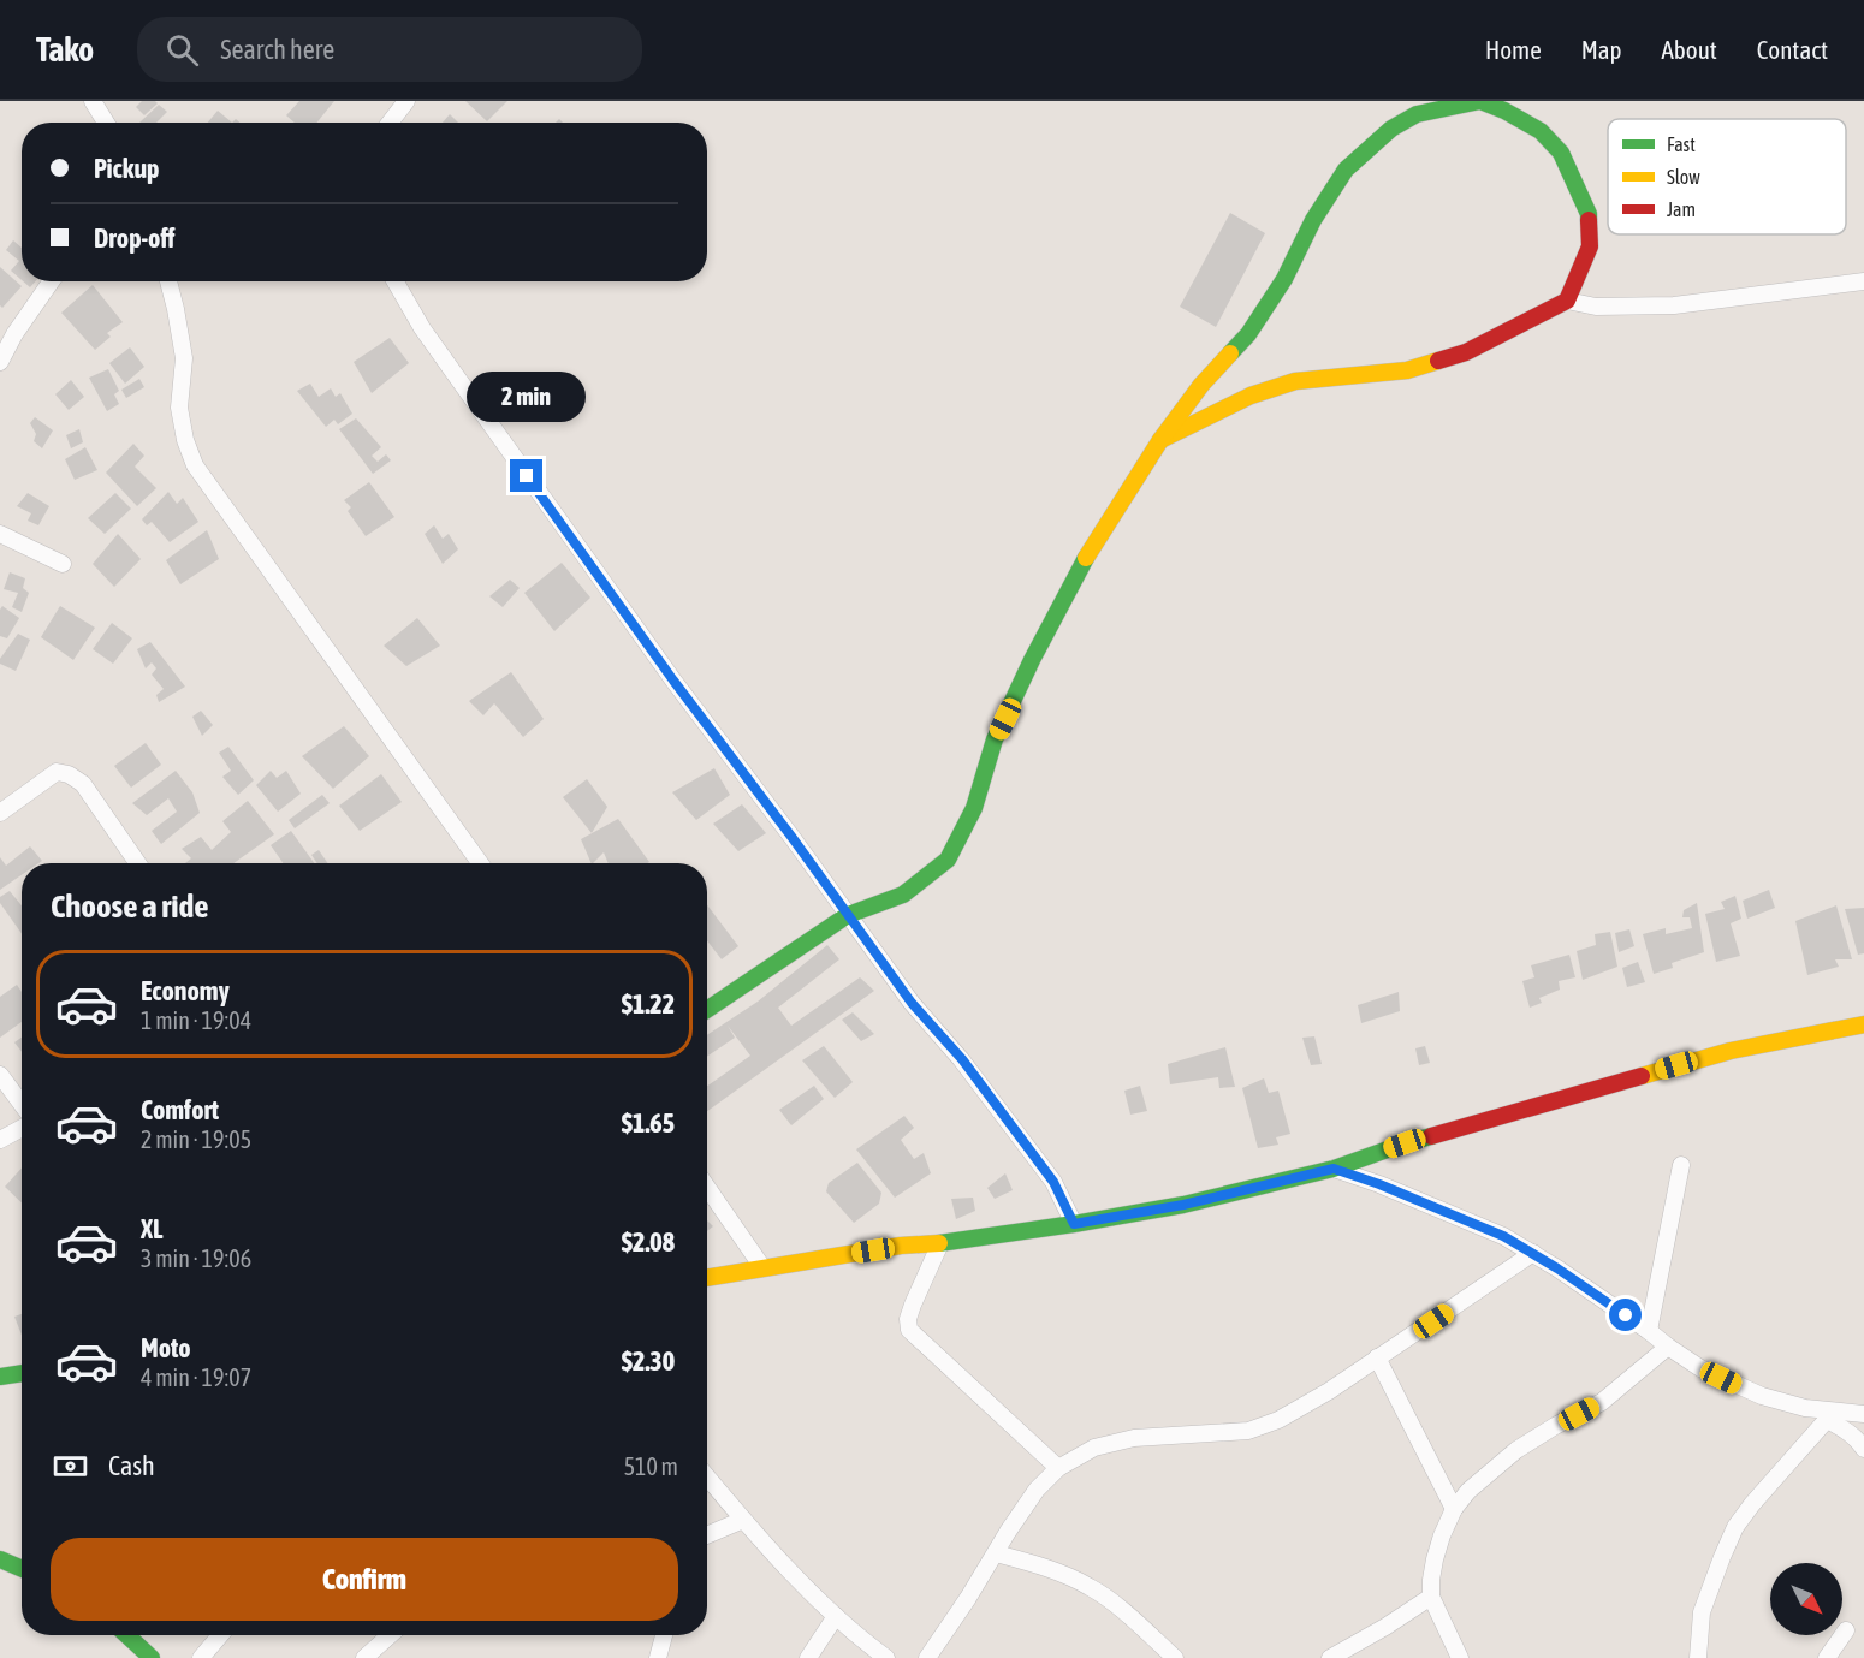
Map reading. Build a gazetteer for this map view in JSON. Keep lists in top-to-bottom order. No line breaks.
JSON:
{"legend":["Fast","Slow","Jam"],"north":"bottom right","page":{"header":"Tako","search":"Search here","nav":["Home","Map","About","Contact"],"banner":["Pickup","Drop-off"],"bubble":"2 min","heading":"Choose a ride","list":[{"name":"Economy","note":"1 min · 19:04","value":"$1.22"},{"name":"Comfort","note":"2 min · 19:05","value":"$1.65"},{"name":"XL","note":"3 min · 19:06","value":"$2.08"},{"name":"Moto","note":"4 min · 19:07","value":"$2.30"}],"pay":["Cash","510 m"],"buttons":"Confirm"}}
